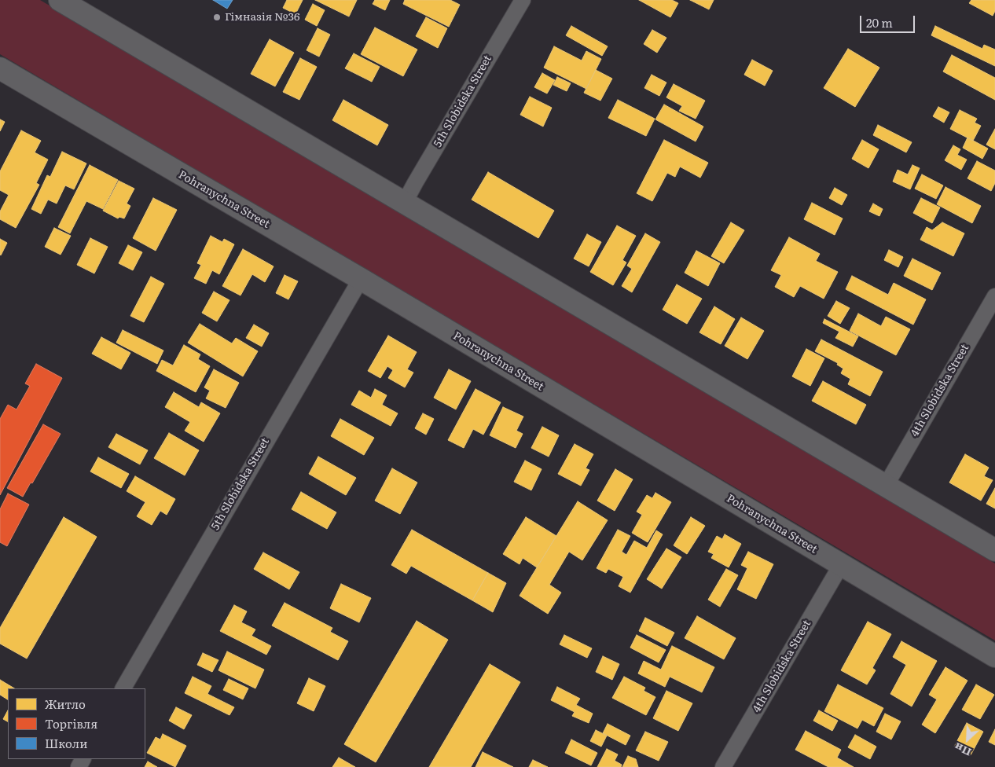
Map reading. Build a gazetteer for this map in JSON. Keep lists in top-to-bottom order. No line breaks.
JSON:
{"streets":{"main road":["Pohranychna Street"],"street":["5th Slobidska Street","4th Slobidska Street"]},"crossings":[["5th Slobidska Street","Pohranychna Street"],["Pohranychna Street","4th Slobidska Street"]],"places":["Гімназія №36"],"legend":["Житло","Торгівля","Школи"],"scale_bar":"20 m","north":"bottom left"}
